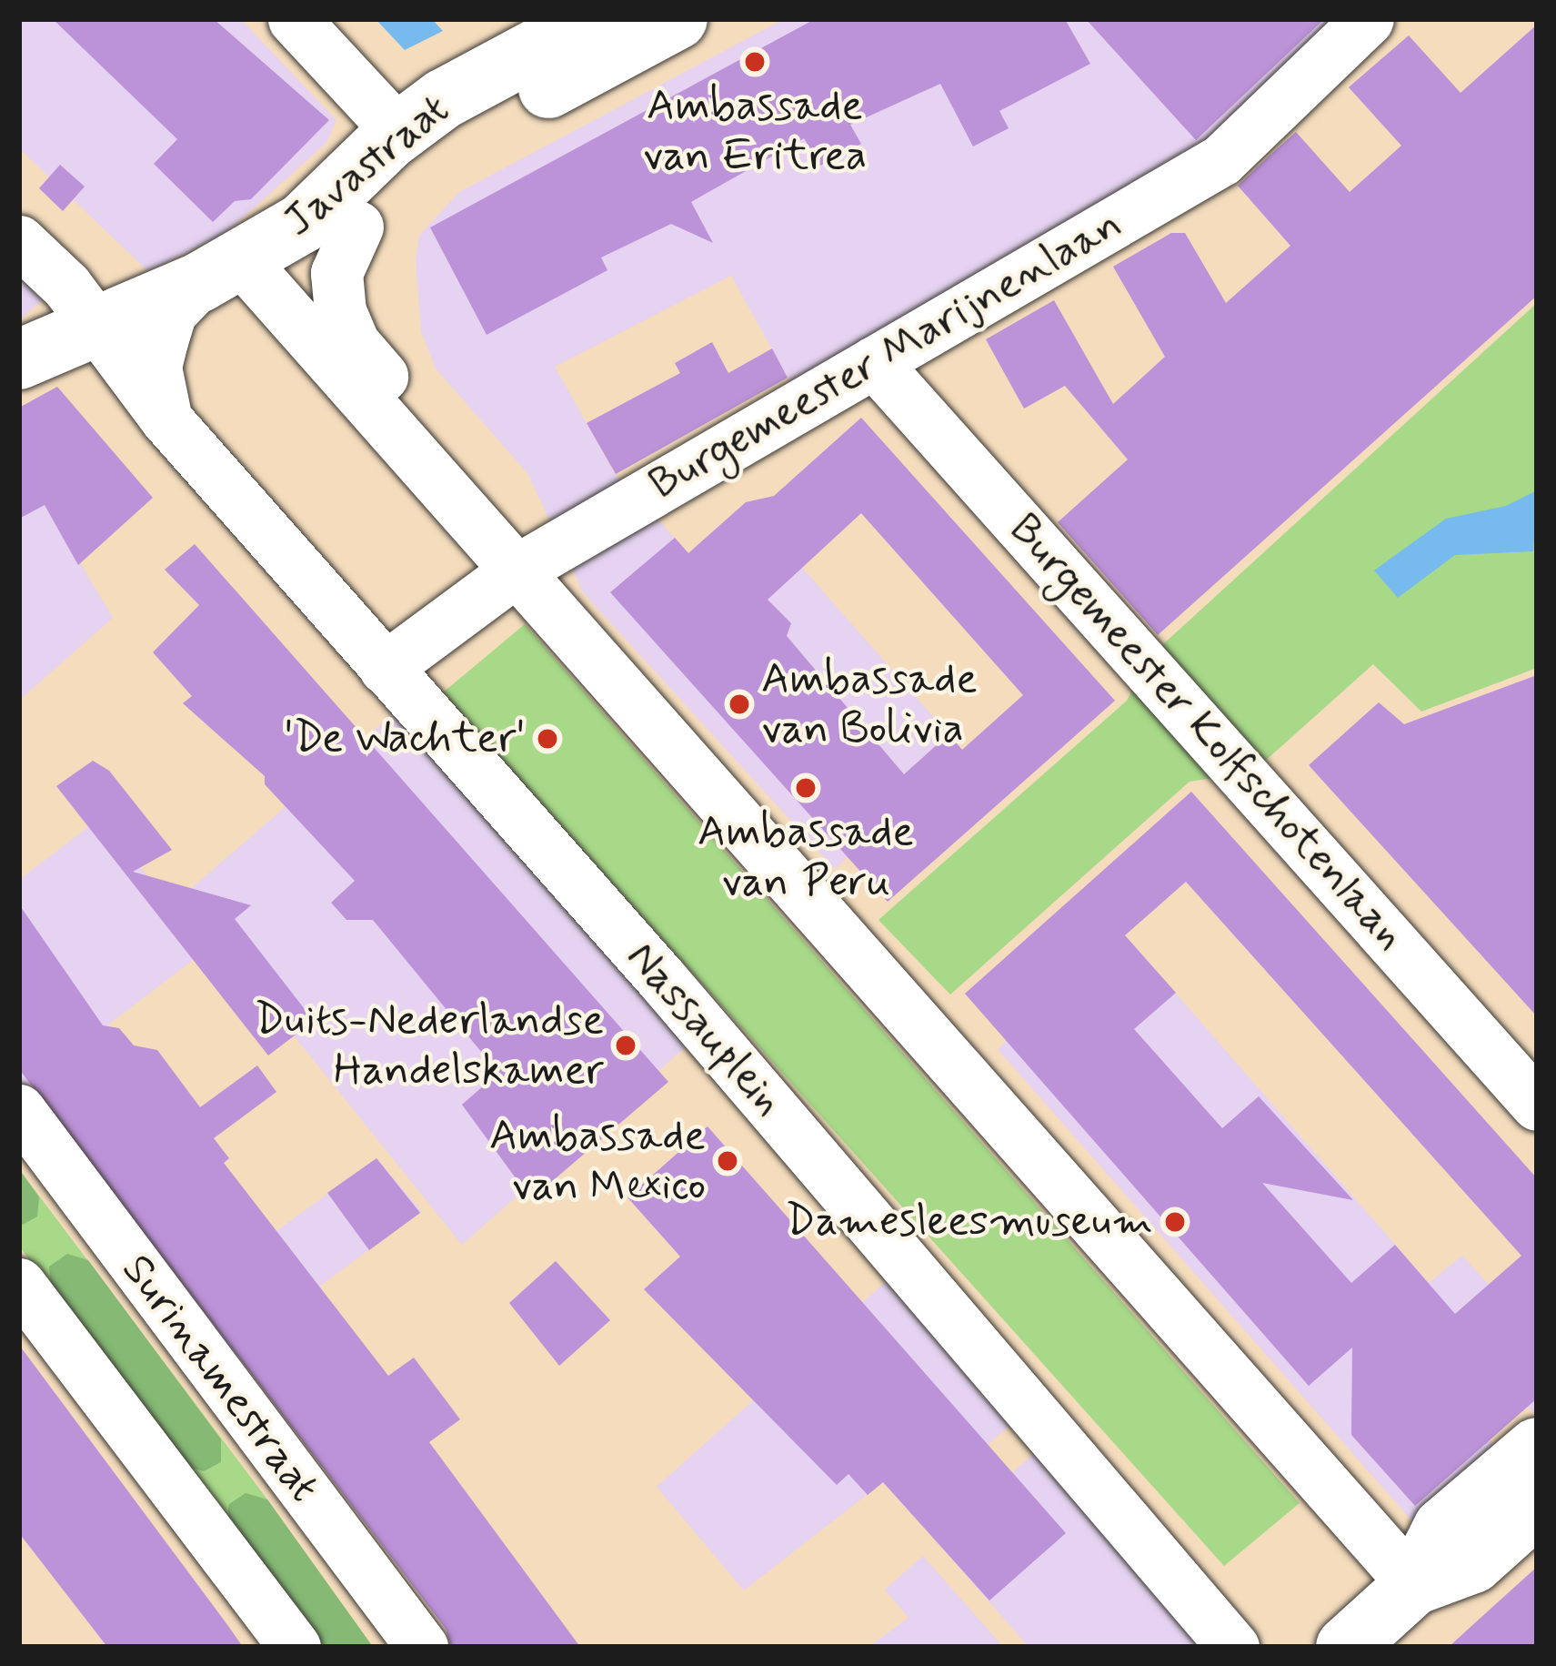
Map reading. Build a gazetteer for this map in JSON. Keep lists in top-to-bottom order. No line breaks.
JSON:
{"streets":{"street":["Javastraat","Burgemeester Marijnenlaan","Burgemeester Kolfschotenlaan","Nassauplein","Surinamestraat"]},"crossings":[["Javastraat","Nassauplein"],["Burgemeester Marijnenlaan","Burgemeester Kolfschotenlaan"],["Burgemeester Marijnenlaan","Nassauplein"]],"places":["Ambassade van Eritrea","Ambassade van Bolivia","'De Wachter'","Ambassade van Peru","Duits-Nederlandse Handelskamer","Ambassade van Mexico","Damesleesmuseum"]}
